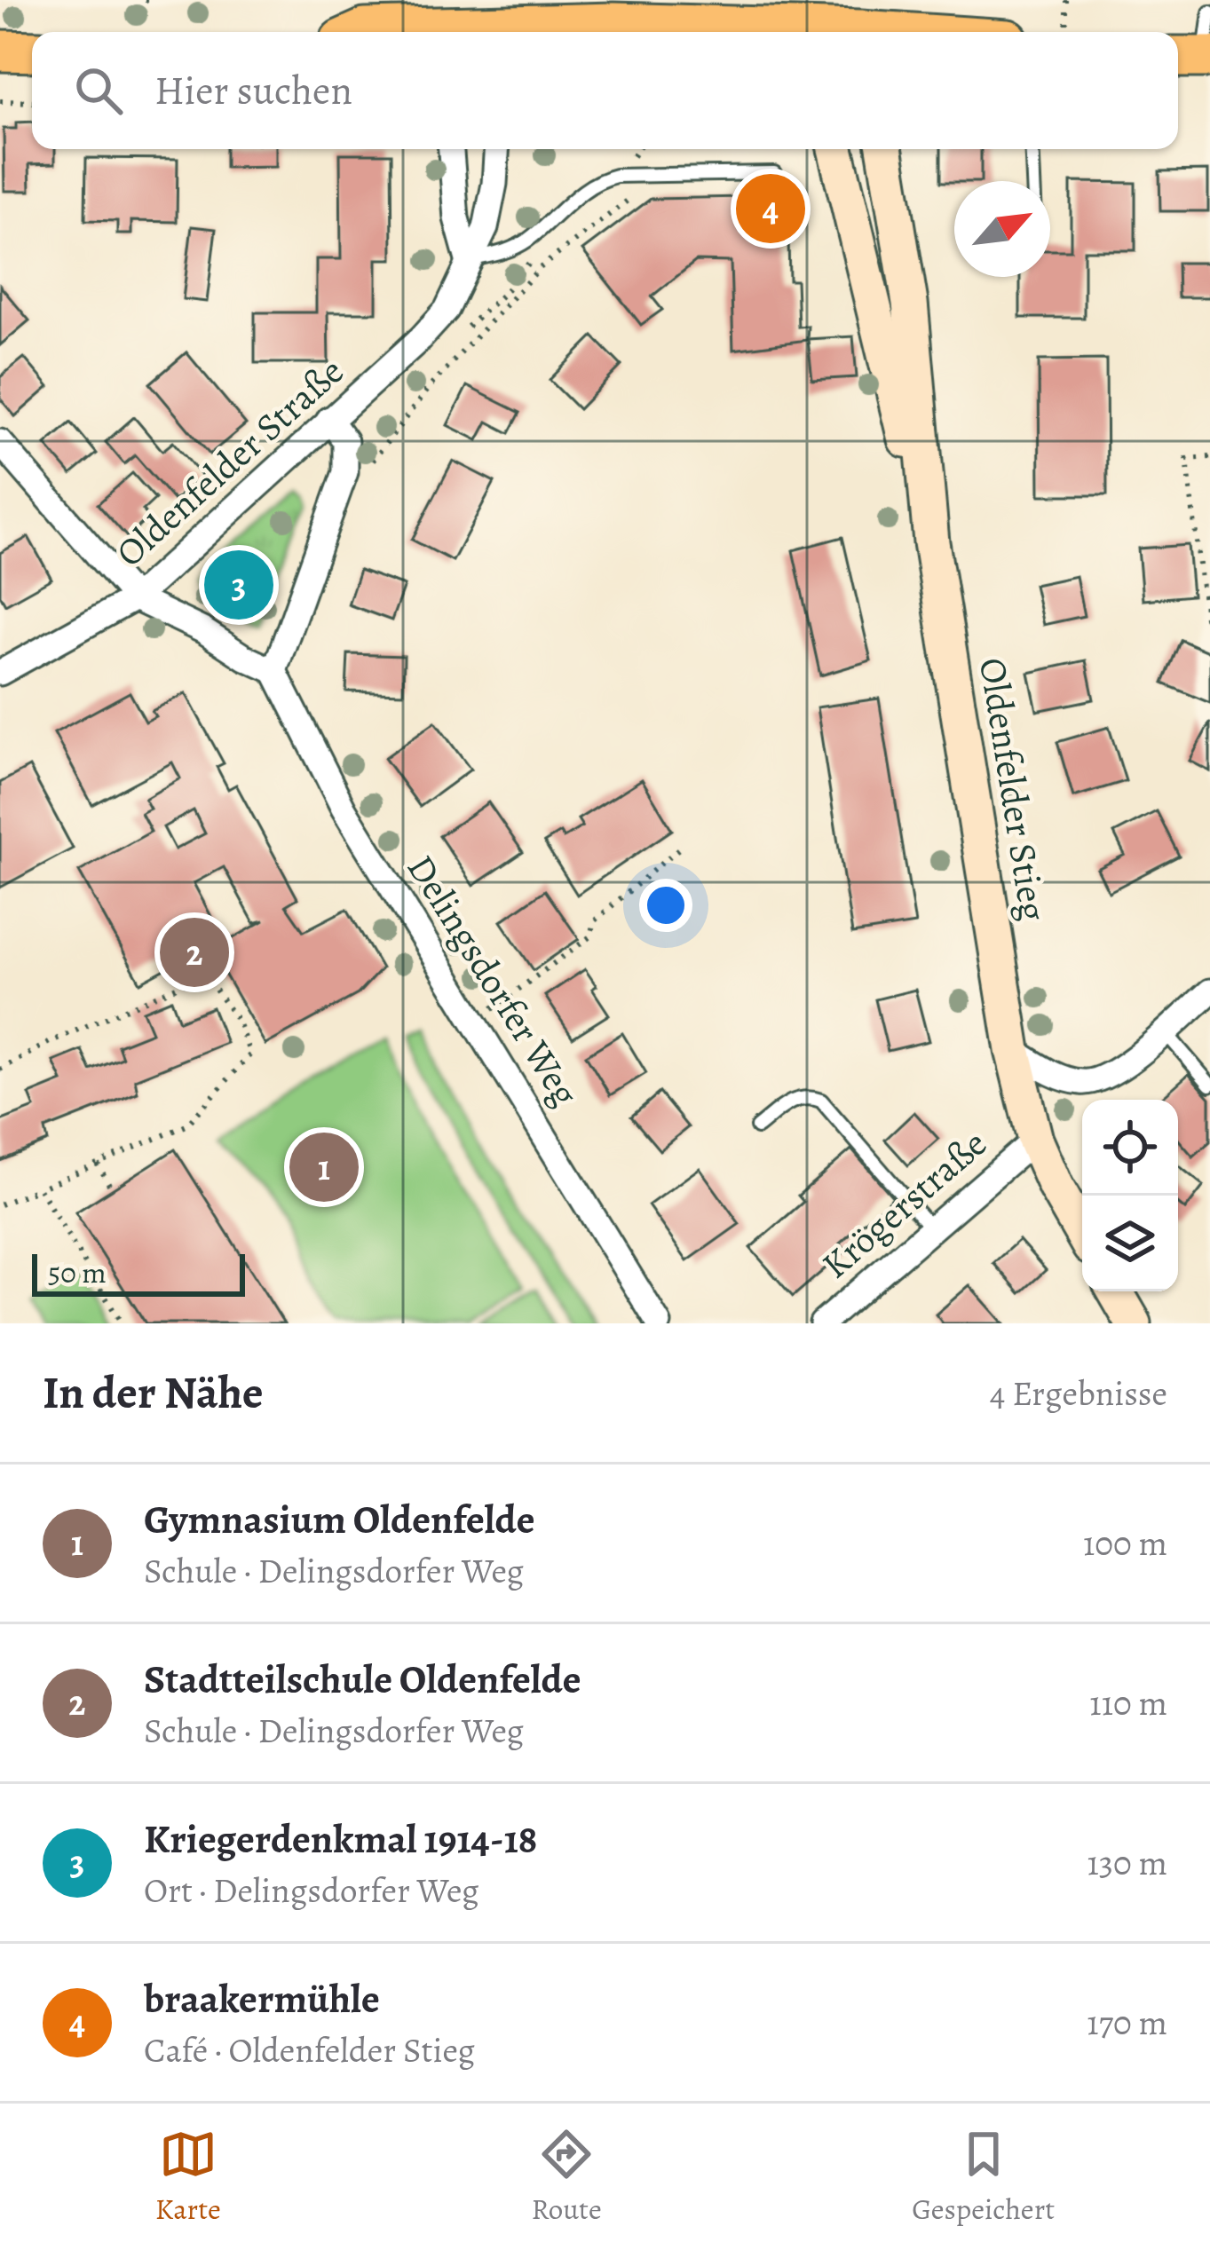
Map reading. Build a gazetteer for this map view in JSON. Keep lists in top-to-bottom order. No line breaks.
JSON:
{"streets":{"main road":["Oldenfelder Stieg"],"street":["Oldenfelder Straße","Delingsdorfer Weg","Krögerstraße"]},"crossings":[["Oldenfelder Stieg","Krögerstraße"]],"scale_bar":"50 m","north":"top right","page":{"search":"Hier suchen","pins":["4","3","2","1"],"scale":"50 m","heading":["In der Nähe","4 Ergebnisse"],"list":[{"mark":"1","name":"Gymnasium Oldenfelde","note":"Schule · Delingsdorfer Weg","value":"100 m"},{"mark":"2","name":"Stadtteilschule Oldenfelde","note":"Schule · Delingsdorfer Weg","value":"110 m"},{"mark":"3","name":"Kriegerdenkmal 1914-18","note":"Ort · Delingsdorfer Weg","value":"130 m"},{"mark":"4","name":"braakermühle","note":"Café · Oldenfelder Stieg","value":"170 m"}],"nav":["Karte","Route","Gespeichert"]}}
